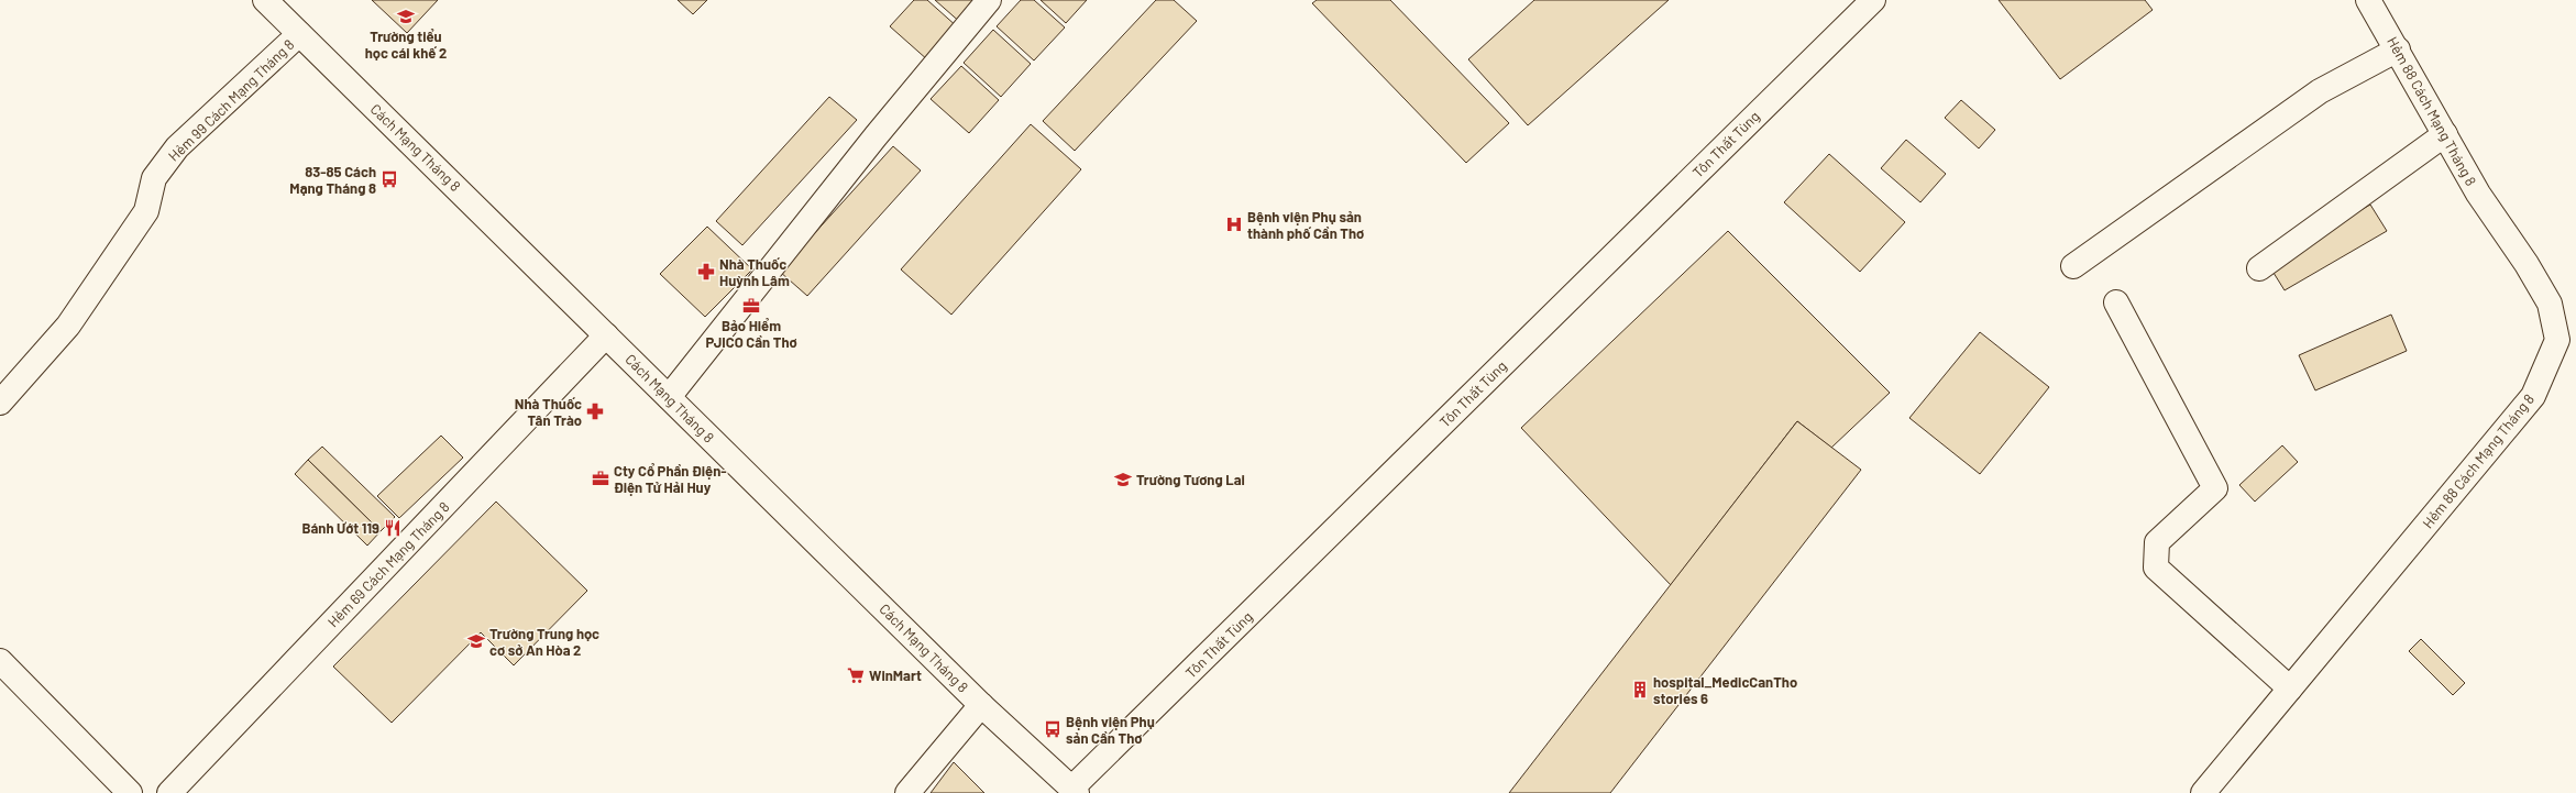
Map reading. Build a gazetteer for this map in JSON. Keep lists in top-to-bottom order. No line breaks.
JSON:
{"streets":{"main road":["Hẻm 99 Cách Mạng Tháng 8","Hẻm 88 Cách Mạng Tháng 8","Tôn Thất Tùng","Cách Mạng Tháng 8","Hẻm 69 Cách Mạng Tháng 8"]},"crossings":[["Hẻm 99 Cách Mạng Tháng 8","Cách Mạng Tháng 8"],["Tôn Thất Tùng","Cách Mạng Tháng 8"],["Cách Mạng Tháng 8","Hẻm 69 Cách Mạng Tháng 8"]],"places":{"school or university":["Trường tiểu học cái khế 2","Trường Tương Lai","Trường Trung học cơ sở An Hòa 2"],"bus stop":["83-85 Cách Mạng Tháng 8","Bệnh viện Phụ sản Cần Thơ"],"hospital":["Bệnh viện Phụ sản thành phố Cần Thơ"],"pharmacy":["Nhà Thuốc Huỳnh Lâm","Nhà Thuốc Tân Trào"],"office":["Bảo Hiểm PJICO Cần Thơ","Cty Cổ Phần Điện- Điện Tử Hải Huy"],"restaurant":["Bánh Ướt 119"],"supermarket":["WinMart"],"building":["hospital_MedicCanTho stories 6"]}}
